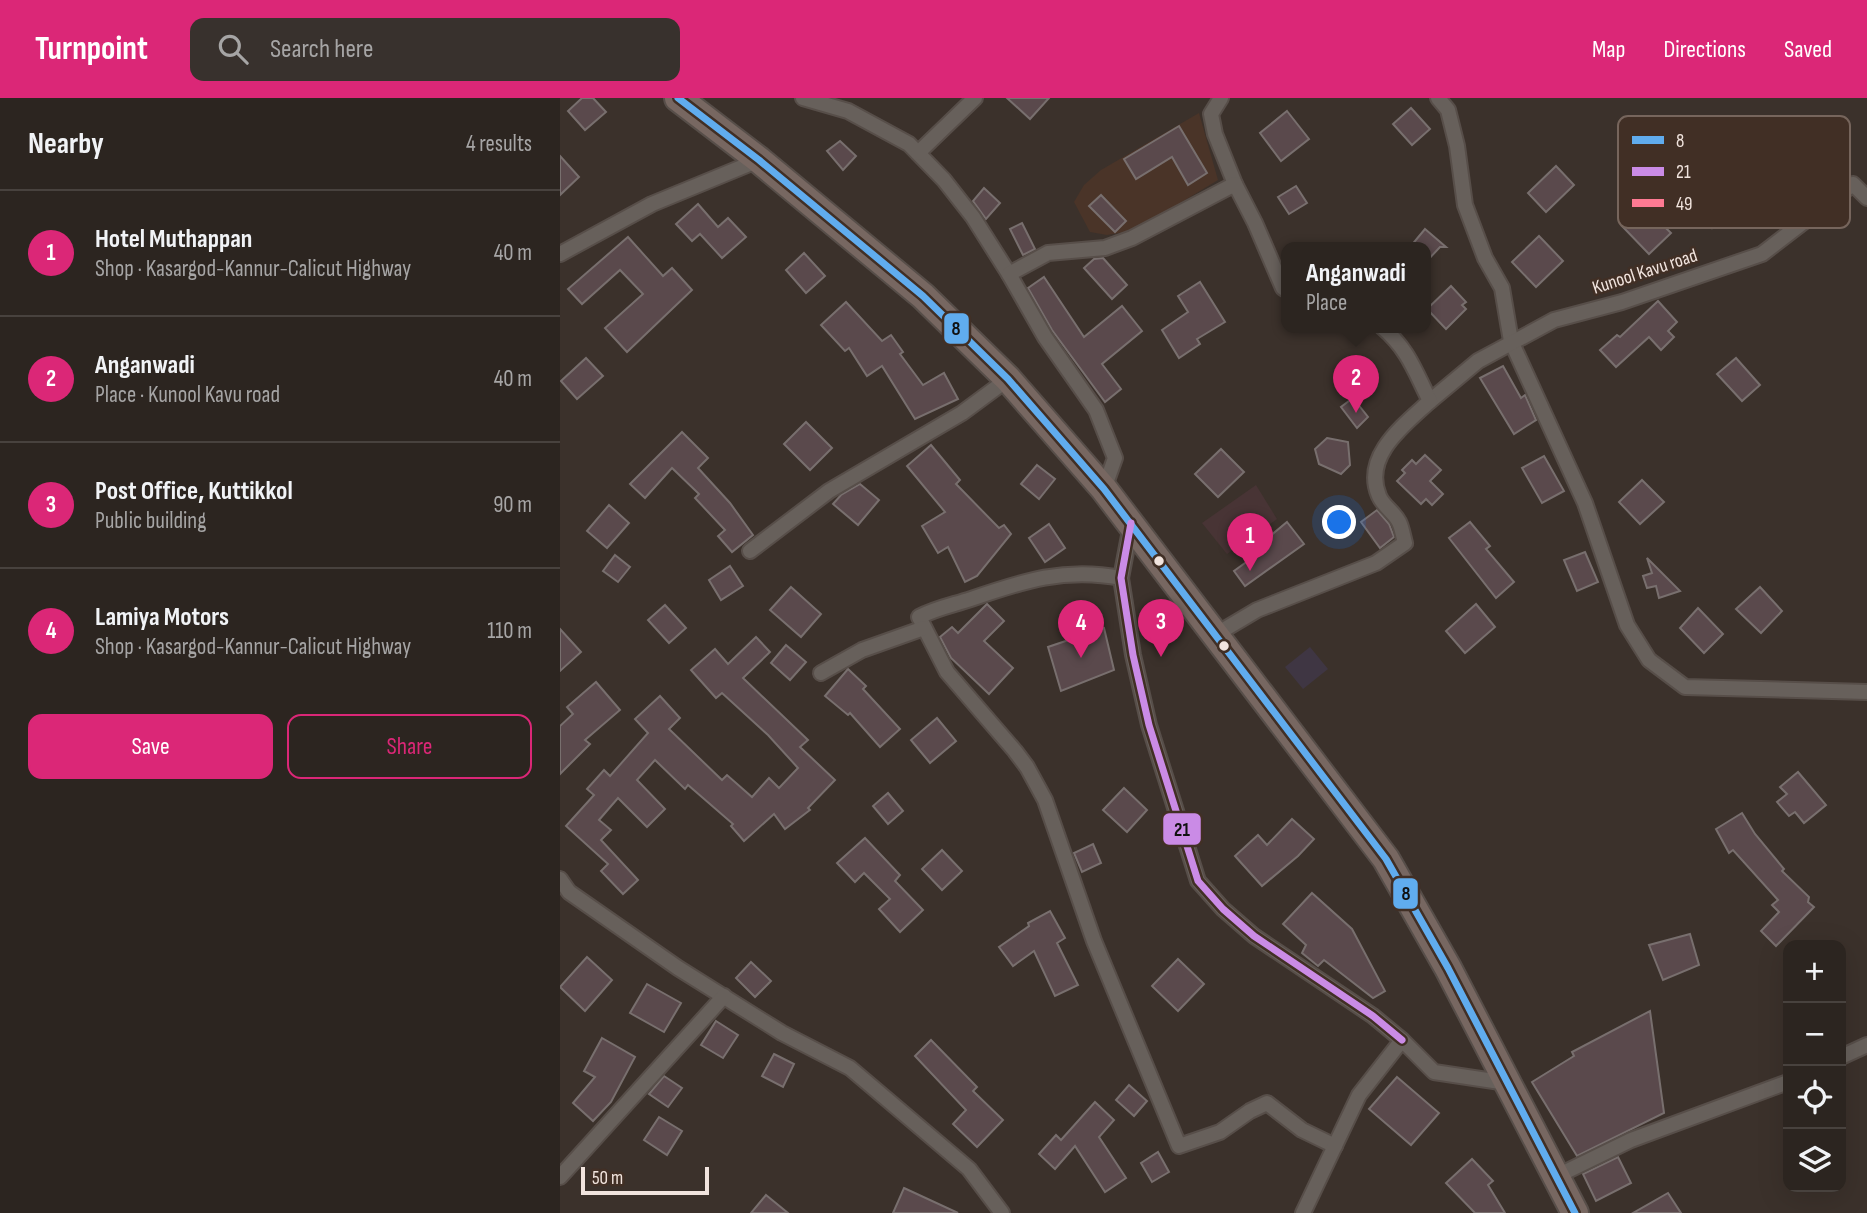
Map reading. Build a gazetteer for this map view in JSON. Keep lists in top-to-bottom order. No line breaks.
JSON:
{"streets":{"street":["Kunool Kavu road"]},"lines":["transit line 8","transit line 21"],"legend":["8","21","49"],"scale_bar":"50 m","page":{"header":"Turnpoint","search":"Search here","nav":["Map","Directions","Saved"],"heading":["Nearby","4 results"],"list":[{"mark":"1","name":"Hotel Muthappan","note":"Shop · Kasargod-Kannur-Calicut Highway","value":"40 m"},{"mark":"2","name":"Anganwadi","note":"Place · Kunool Kavu road","value":"40 m"},{"mark":"3","name":"Post Office, Kuttikkol","note":"Public building","value":"90 m"},{"mark":"4","name":"Lamiya Motors","note":"Shop · Kasargod-Kannur-Calicut Highway","value":"110 m"}],"popup":["Anganwadi","Place"],"pins":["2","1","3","4"],"buttons":["Save","Share"],"map_buttons":["+","−"],"scale":"50 m"}}
